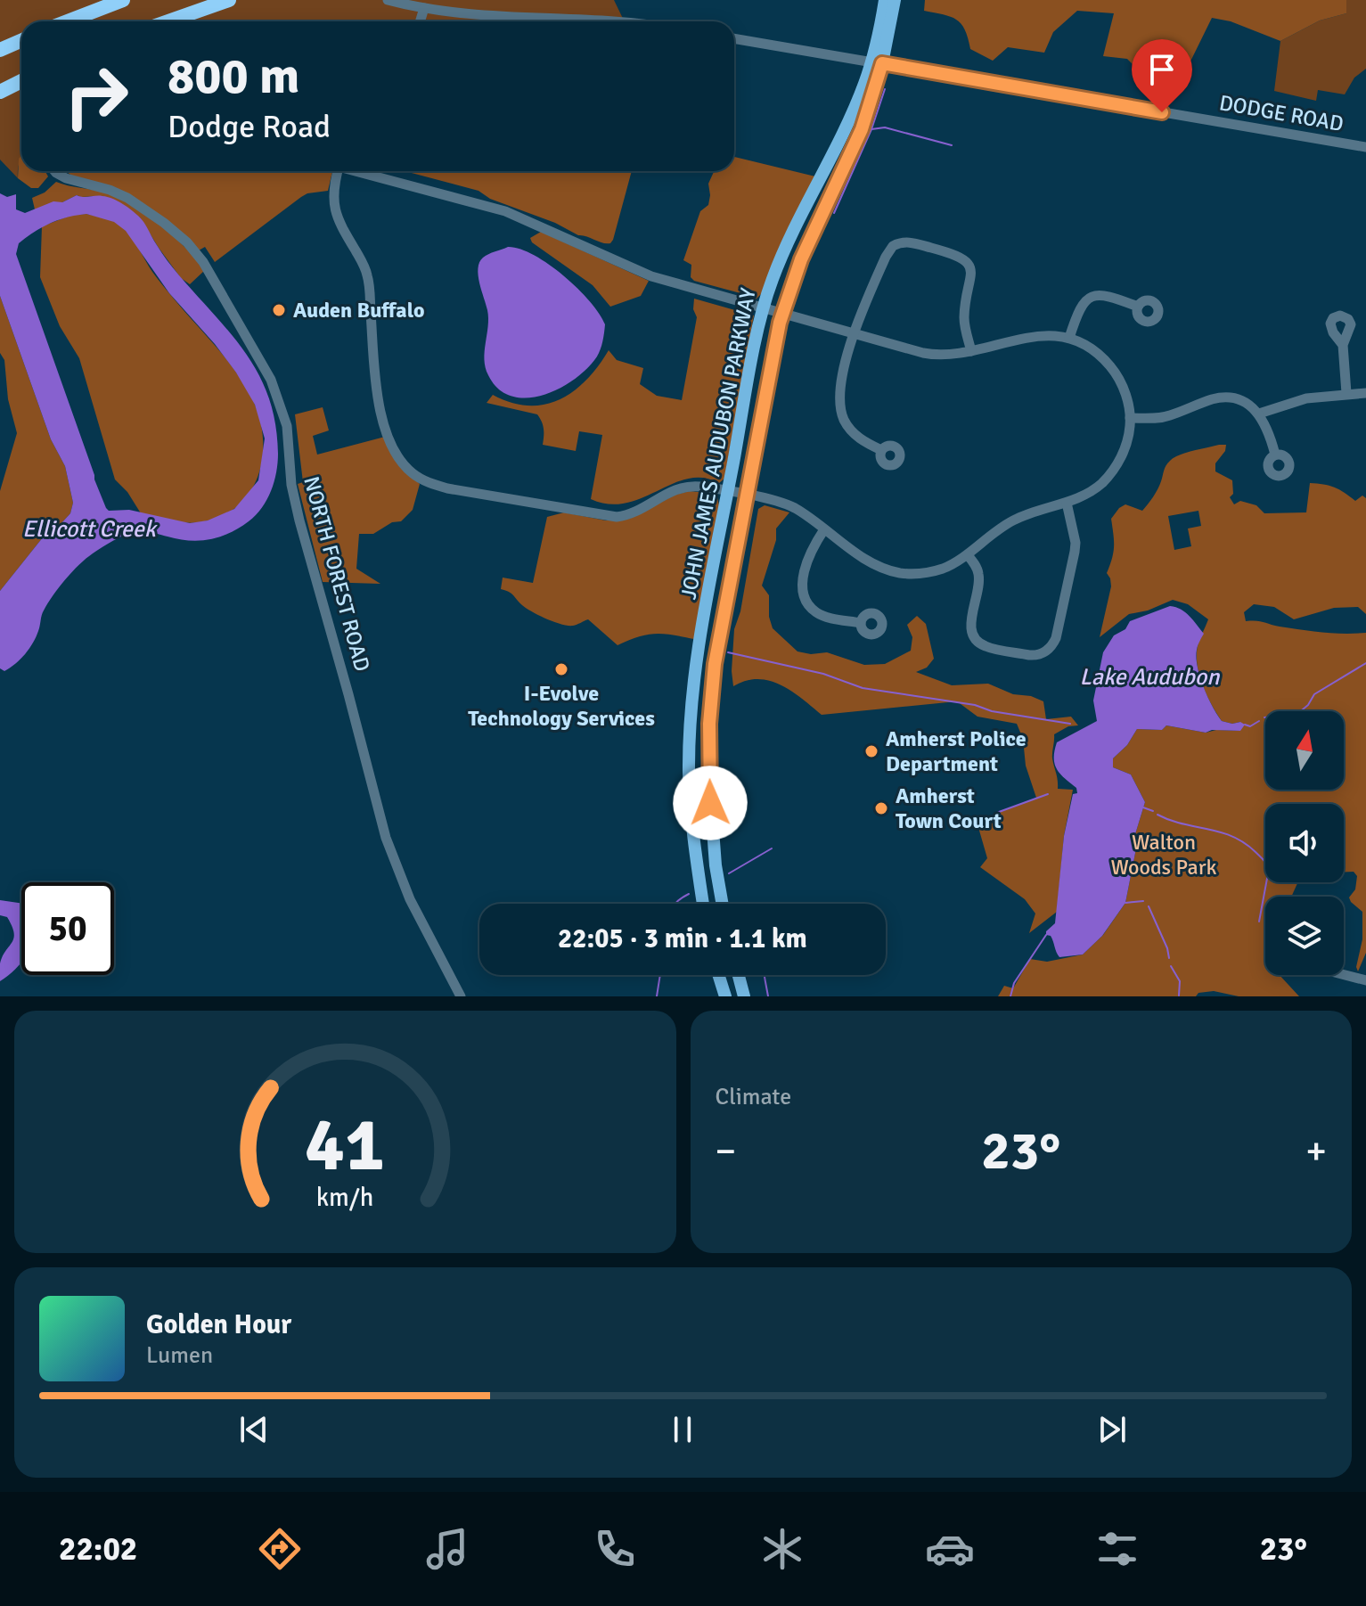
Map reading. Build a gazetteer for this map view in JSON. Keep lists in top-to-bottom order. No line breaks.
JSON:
{"streets":{"main road":["JOHN JAMES AUDUBON PARKWAY"],"street":["DODGE ROAD","NORTH FOREST ROAD"]},"crossings":[["DODGE ROAD","JOHN JAMES AUDUBON PARKWAY"]],"water":["Ellicott Creek","Lake Audubon"],"parks":["Walton Woods Park"],"places":["Auden Buffalo","I-Evolve Technology Services","Amherst Police Department","Amherst Town Court"],"north":"top","page":{"turn":["800 m","Dodge Road"],"limit":"50","trip":"22:05 · 3 min · 1.1 km","tile":"Climate","heat":["−","23°","+"],"song":["Golden Hour","Lumen"],"tabs":["22:02","23°"],"gauge":["41","km/h"]}}
